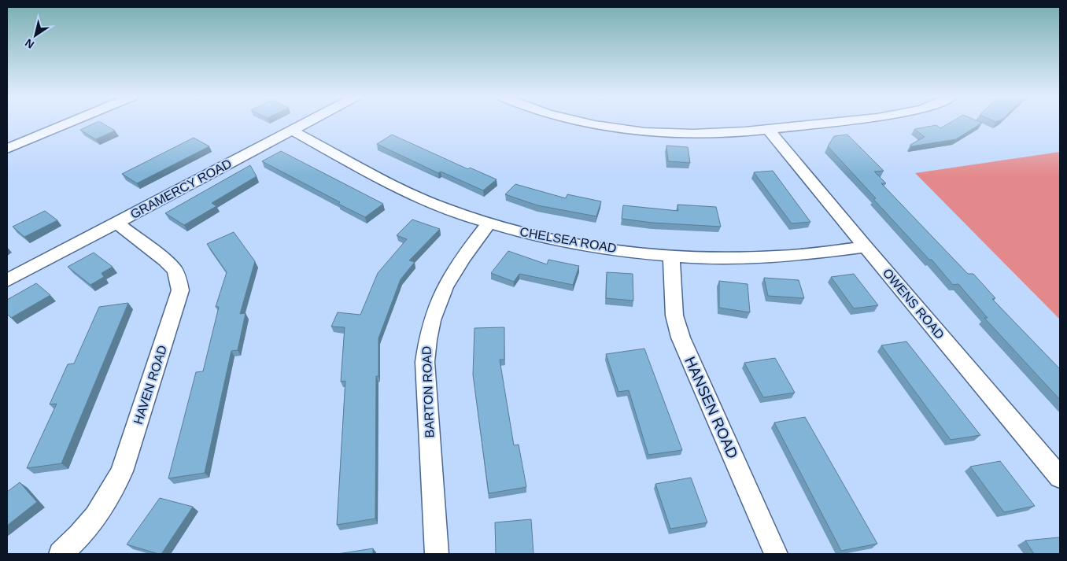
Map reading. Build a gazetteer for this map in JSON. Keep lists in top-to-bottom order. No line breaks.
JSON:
{"streets":{"street":["GRAMERCY ROAD","CHELSEA ROAD","OWENS ROAD","HAVEN ROAD","BARTON ROAD","HANSEN ROAD"]},"crossings":[["GRAMERCY ROAD","CHELSEA ROAD"],["GRAMERCY ROAD","HAVEN ROAD"],["CHELSEA ROAD","OWENS ROAD"],["CHELSEA ROAD","BARTON ROAD"],["CHELSEA ROAD","HANSEN ROAD"]],"north":"bottom left"}
